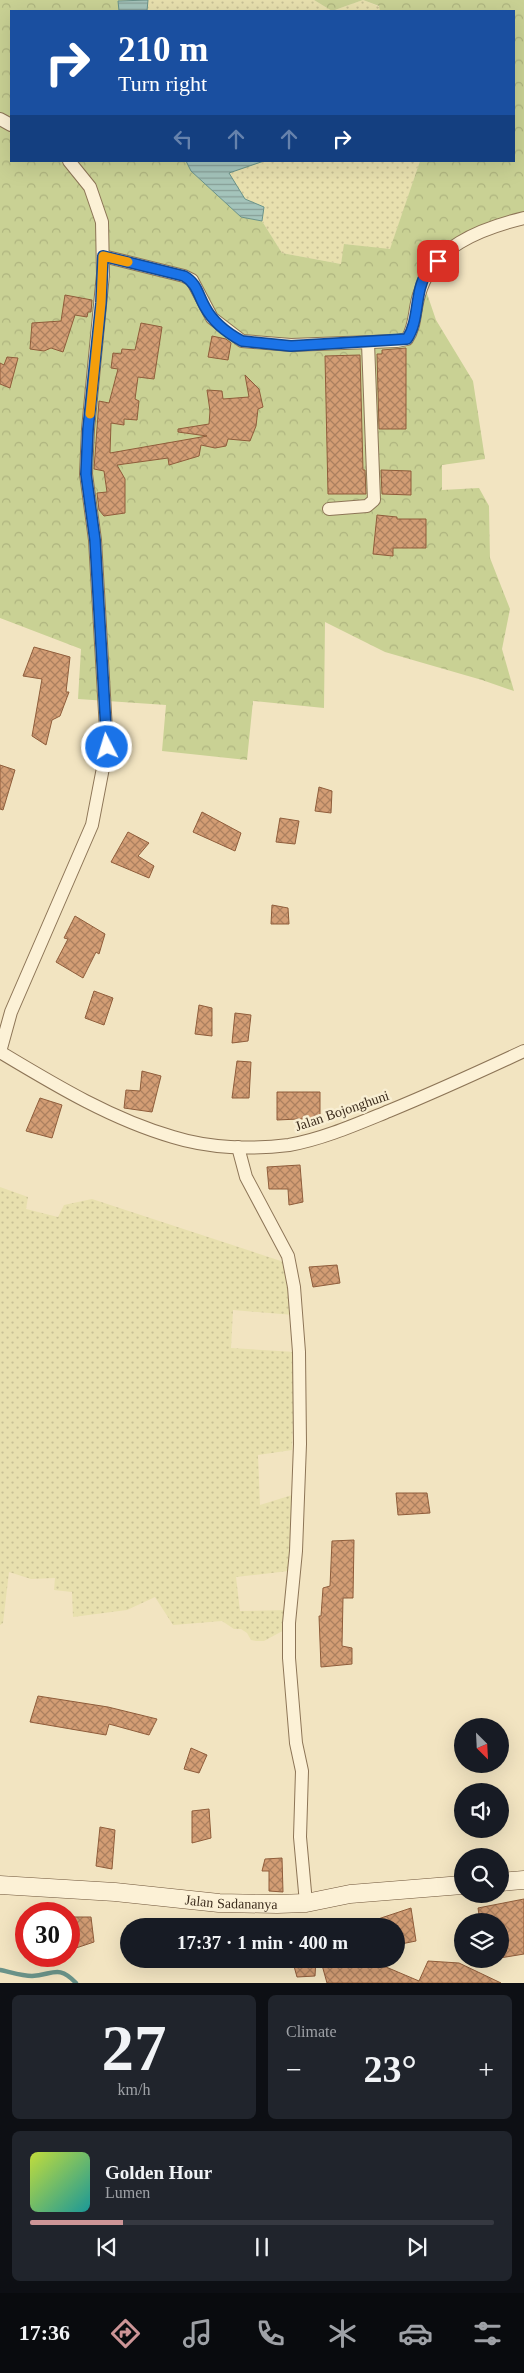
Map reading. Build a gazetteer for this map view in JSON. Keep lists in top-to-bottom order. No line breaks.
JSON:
{"streets":{"street":["Jalan Bojonghuni","Jalan Sadananya"]},"north":"bottom right","page":{"turn":["210 m","Turn right"],"limit":"30","trip":"17:37 · 1 min · 400 m","tile":[["27","km/h"],"Climate"],"heat":["−","23°","+"],"song":["Golden Hour","Lumen"],"tabs":"17:36"}}
